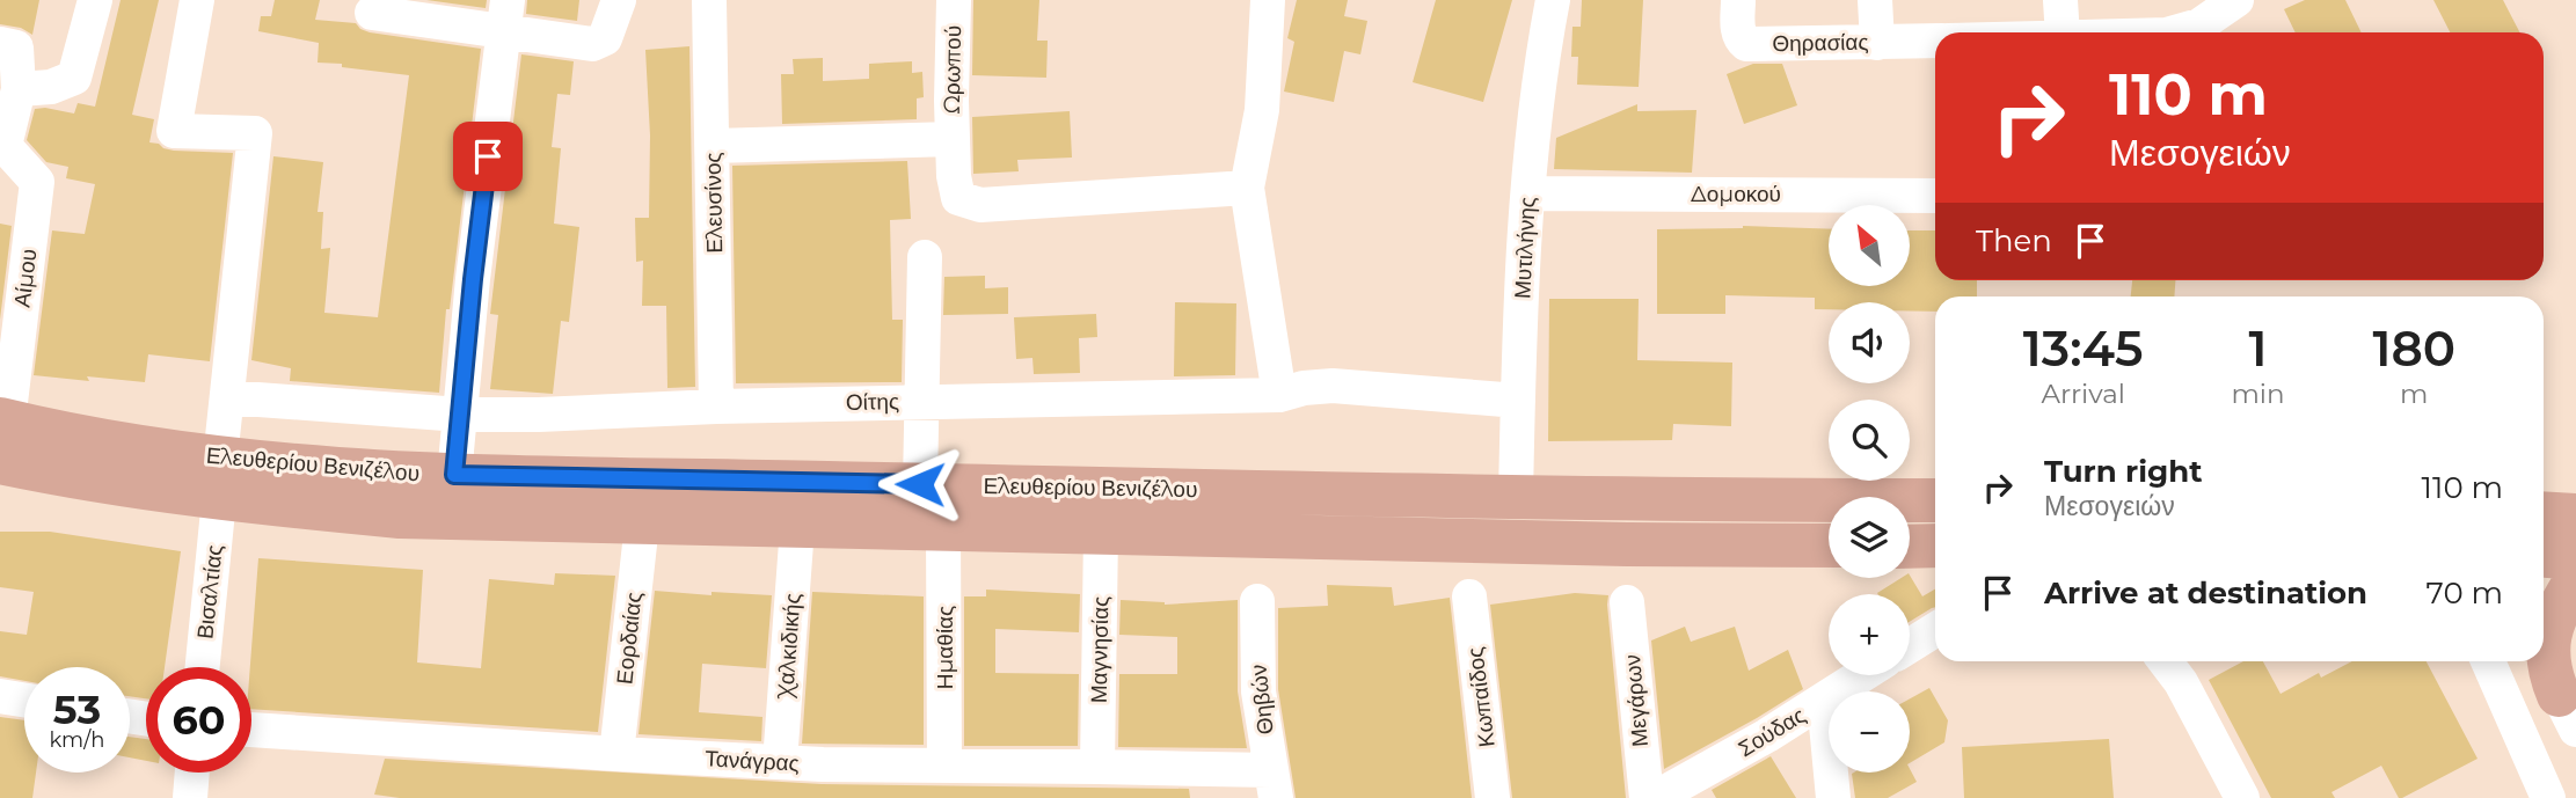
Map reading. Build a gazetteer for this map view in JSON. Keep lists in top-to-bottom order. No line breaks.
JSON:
{"streets":{"main road":["Ελευθερίου Βενιζέλου"],"street":["Θηρασίας","Ωρωπού","Δομοκού","Ελευσίνος","Μυτιλήνης","Αίμου","Οίτης","Βισαλτίας","Εορδαίας","Χαλκιδικής","Ημαθίας","Μαγνησίας","Κωπαίδος","Θηβών","Μεγάρων","Σούδας","Τανάγρας"]},"crossings":[["Δομοκού","Μυτιλήνης"],["Ελευσίνος","Οίτης"],["Μυτιλήνης","Οίτης"],["Μυτιλήνης","Ελευθερίου Βενιζέλου"],["Αίμου","Ελευθερίου Βενιζέλου"],["Οίτης","Βισαλτίας"],["Ελευθερίου Βενιζέλου","Βισαλτίας"],["Ελευθερίου Βενιζέλου","Εορδαίας"],["Ελευθερίου Βενιζέλου","Χαλκιδικής"],["Ελευθερίου Βενιζέλου","Ημαθίας"],["Ελευθερίου Βενιζέλου","Μαγνησίας"],["Εορδαίας","Τανάγρας"],["Χαλκιδικής","Τανάγρας"],["Ημαθίας","Τανάγρας"],["Μαγνησίας","Τανάγρας"],["Θηβών","Τανάγρας"]],"north":"top left","page":{"turn":["110 m","Μεσογειών"],"then":"Then","map_buttons":["+","−"],"eta":["13:45","Arrival","1","min","180","m"],"list":[{"name":"Turn right","note":"Μεσογειών","value":"110 m"},{"name":"Arrive at destination","value":"70 m"}],"speed":"53 km/h","limit":"60"}}
